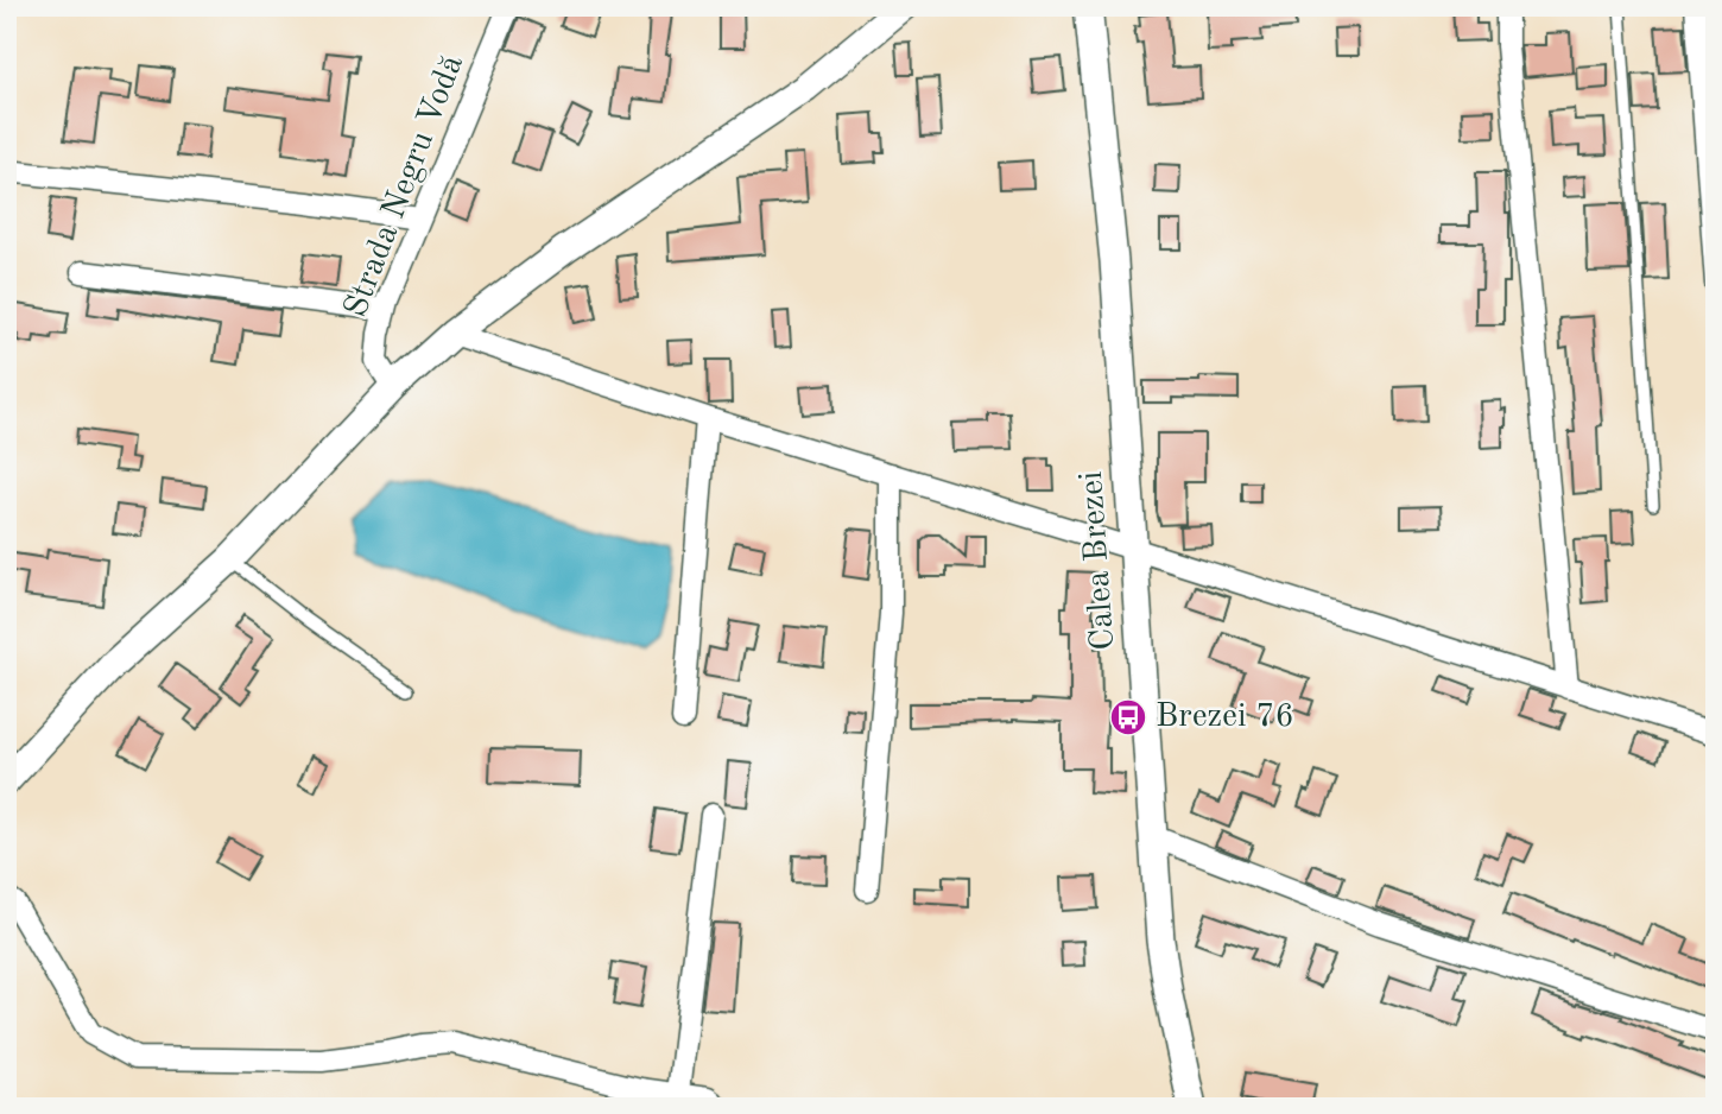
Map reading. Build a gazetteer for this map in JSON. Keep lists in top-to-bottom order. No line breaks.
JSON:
{"streets":{"street":["Strada Negru Vodă","Calea Brezei"]},"places":{"bus stop":["Brezei 76"]}}
